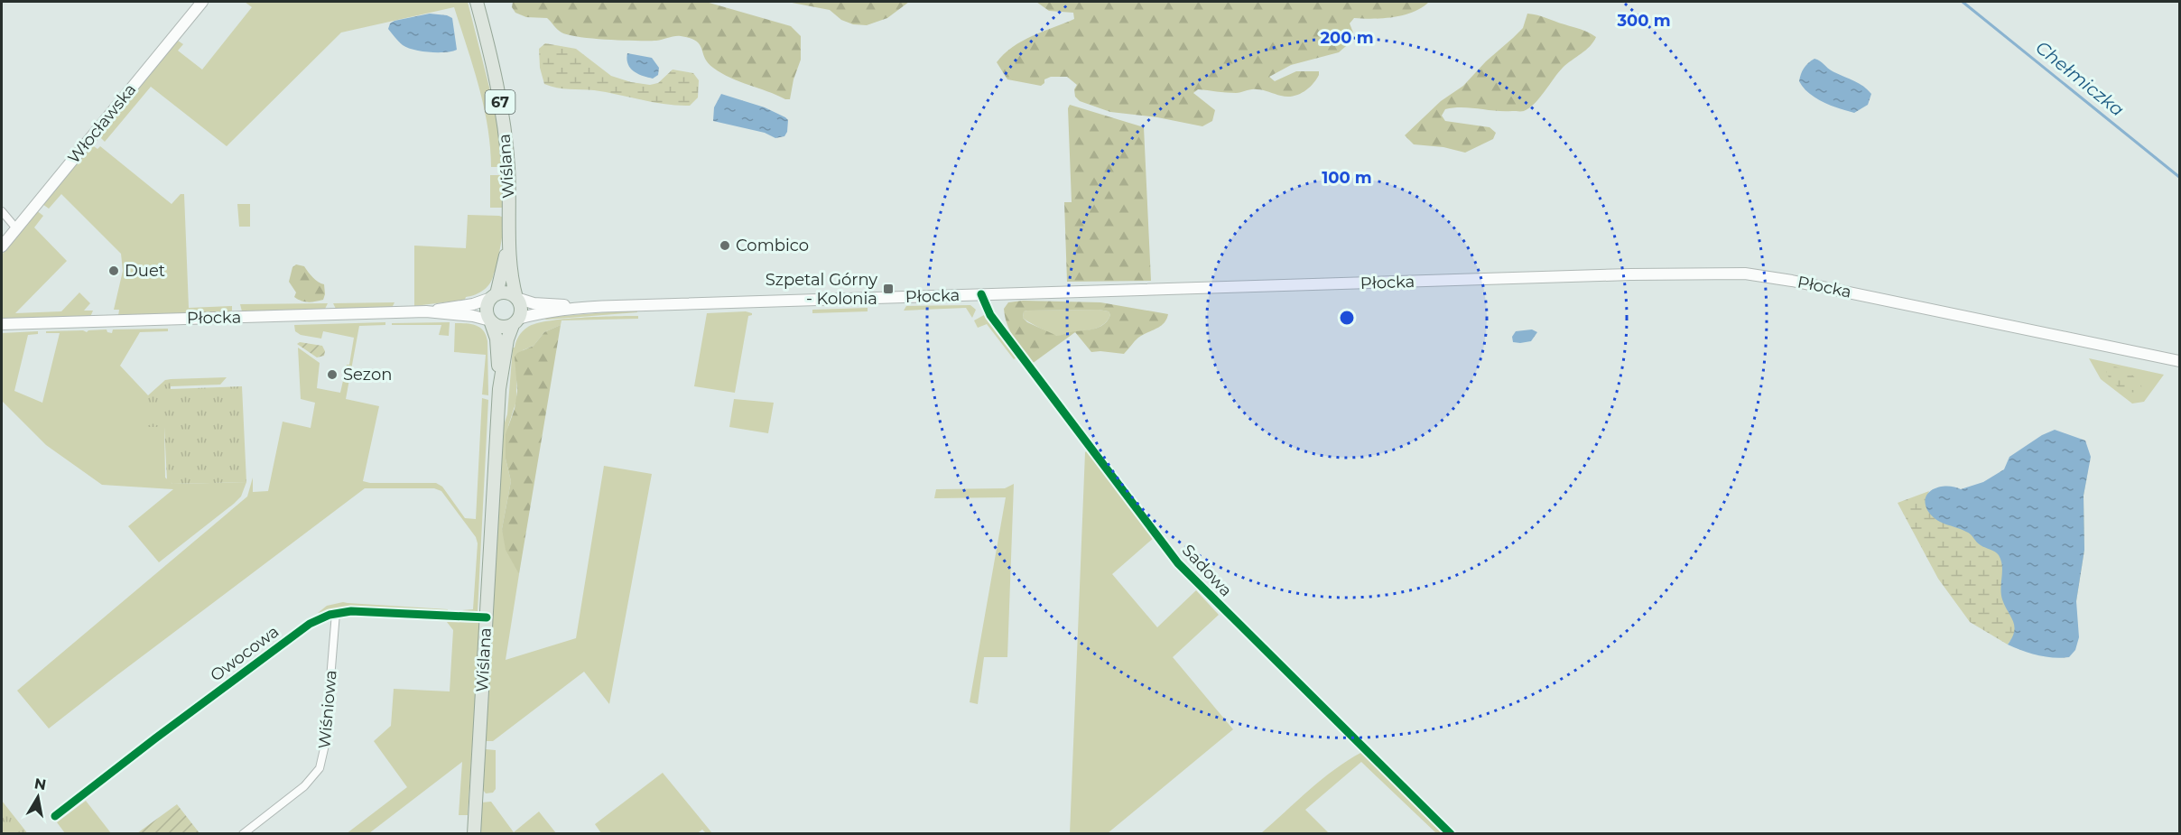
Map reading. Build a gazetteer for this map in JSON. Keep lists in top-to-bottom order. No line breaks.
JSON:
{"streets":{"main road":["67","Włocławska","Wiślana","Płocka"],"street":["Sadowa","Owocowa","Wiśniowa"]},"crossings":[["67","Wiślana"],["67","Płocka"],["Wiślana","Płocka"],["Wiślana","Owocowa"],["Płocka","Sadowa"],["Owocowa","Wiśniowa"]],"water":["Chełmiczka"],"places":{"other":["Combico","Duet","Sezon"],"transit":["Szpetal Górny - Kolonia"]},"north":"top","rings":["300 m","200 m","100 m"]}
